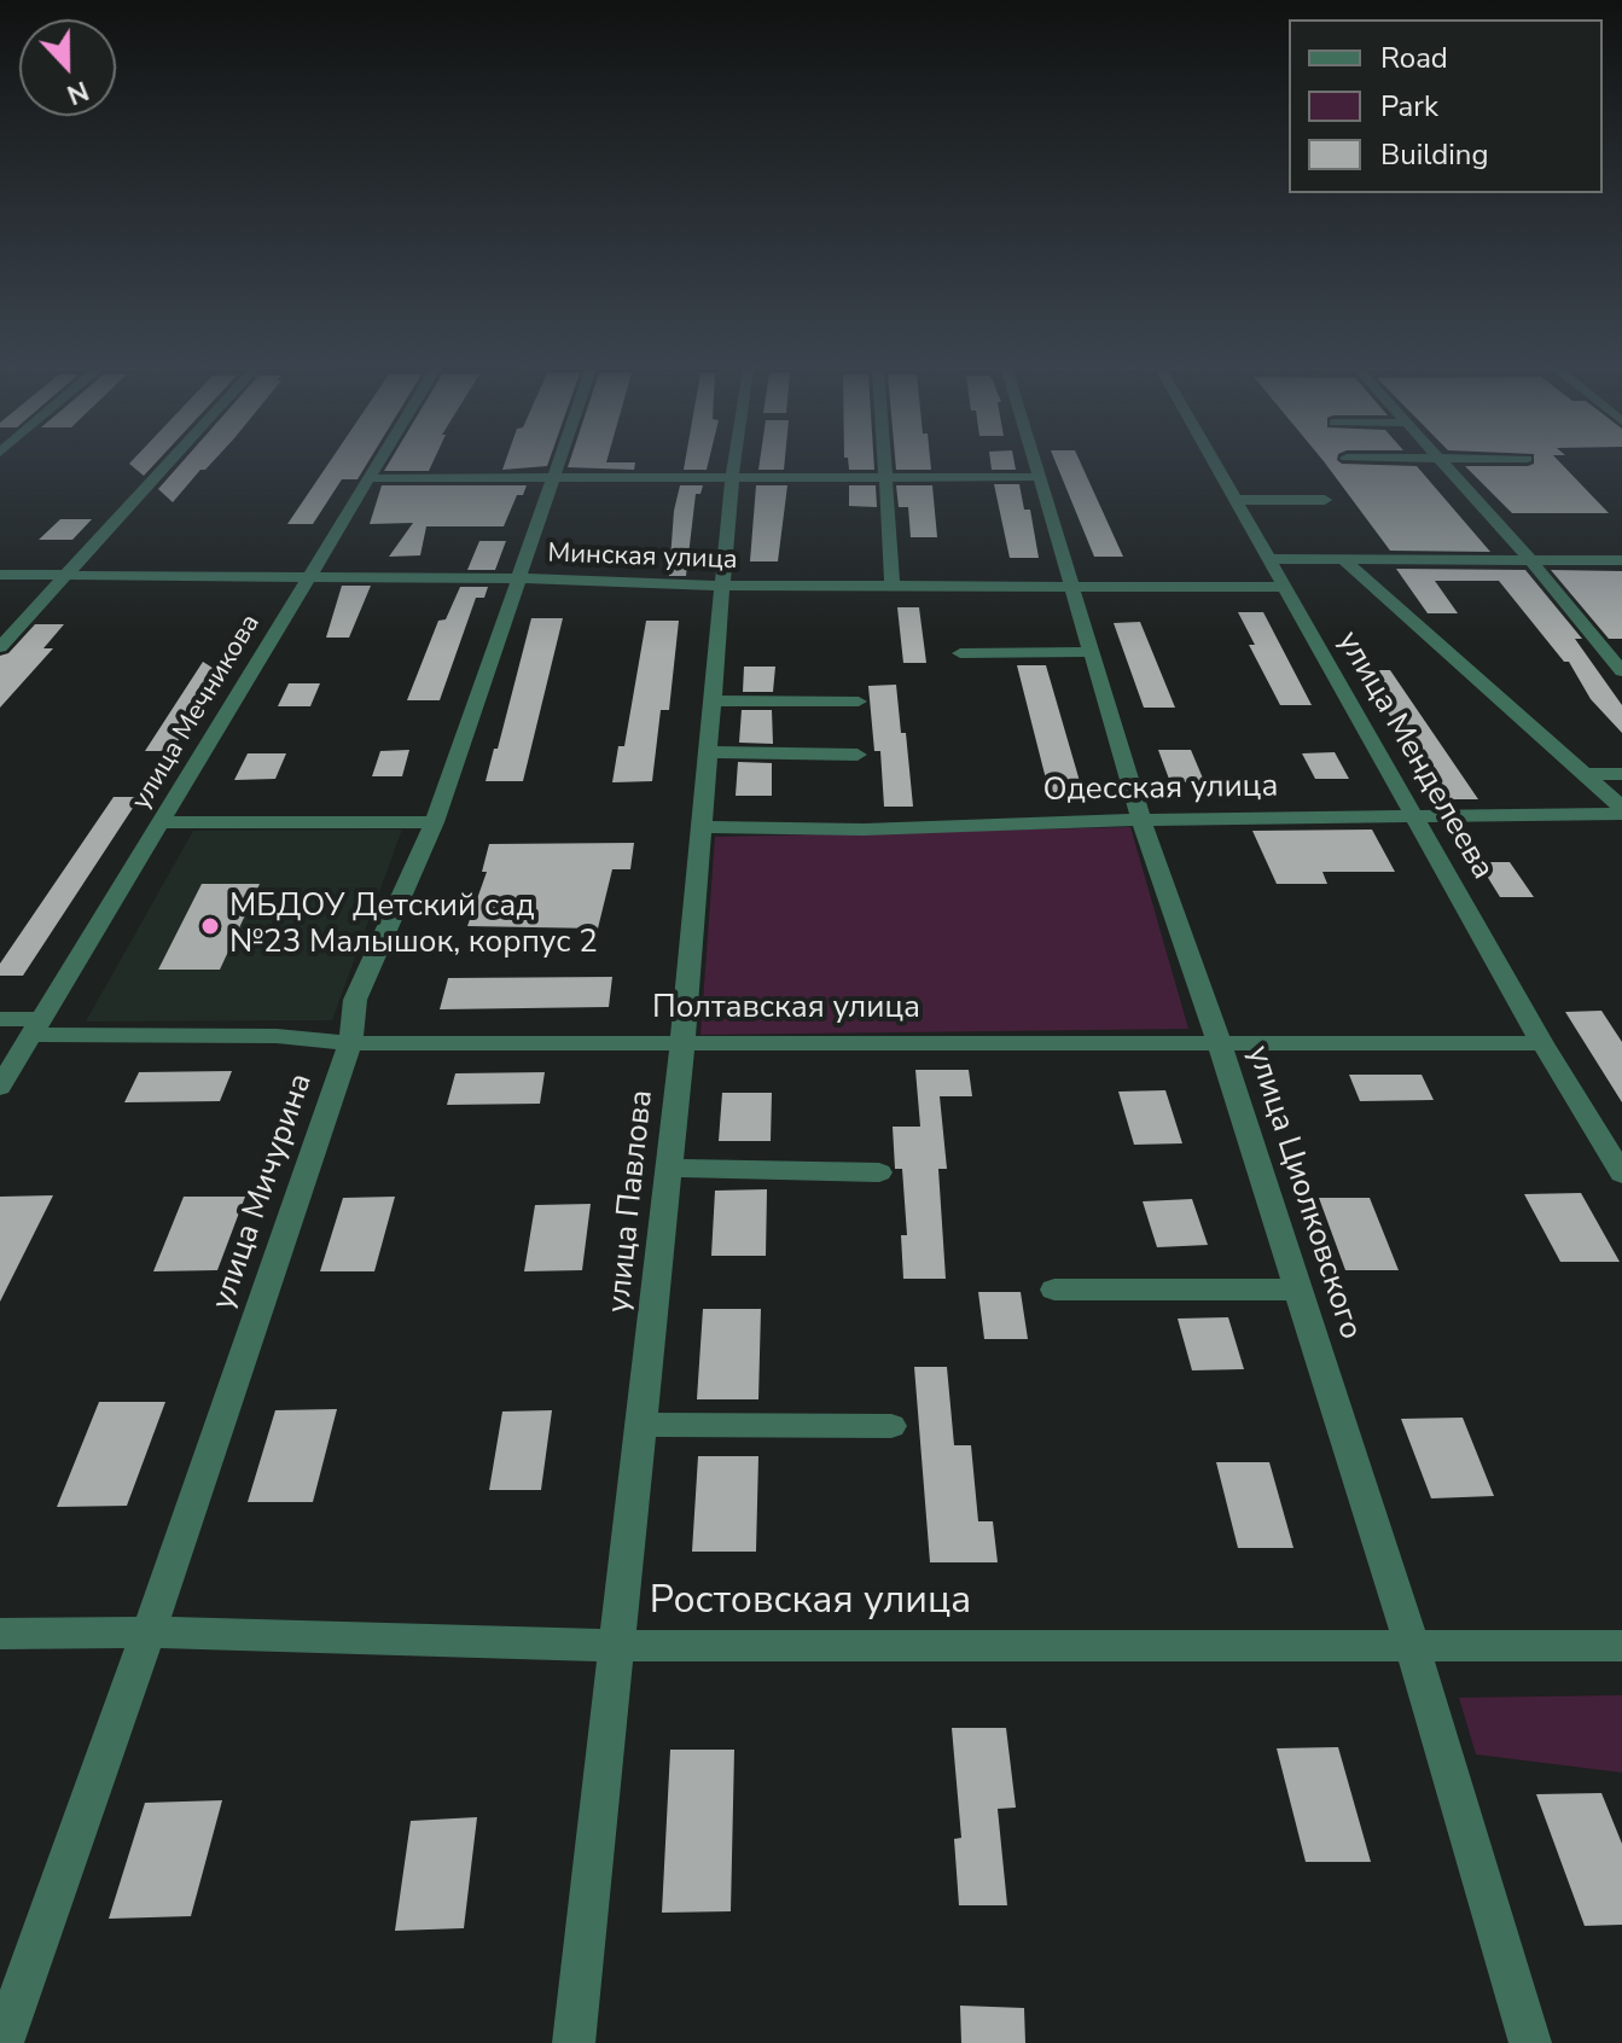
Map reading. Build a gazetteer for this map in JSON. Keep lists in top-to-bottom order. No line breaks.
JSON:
{"streets":{"street":["Минская улица","улица Мечникова","улица Менделеева","Одесская улица","Полтавская улица","улица Мичурина","улица Циолковского","улица Павлова","Ростовская улица"]},"crossings":[["Минская улица","улица Мечникова"],["Минская улица","улица Менделеева"],["Минская улица","улица Мичурина"],["Минская улица","улица Циолковского"],["Минская улица","улица Павлова"],["улица Мечникова","Полтавская улица"],["улица Менделеева","Одесская улица"],["улица Менделеева","Полтавская улица"],["Одесская улица","улица Циолковского"],["Одесская улица","улица Павлова"],["Полтавская улица","улица Мичурина"],["Полтавская улица","улица Циолковского"],["Полтавская улица","улица Павлова"],["улица Мичурина","Ростовская улица"],["улица Циолковского","Ростовская улица"],["улица Павлова","Ростовская улица"]],"places":["МБДОУ Детский сад №23 Малышок, корпус 2"],"legend":["Road","Park","Building"],"north":"bottom"}
